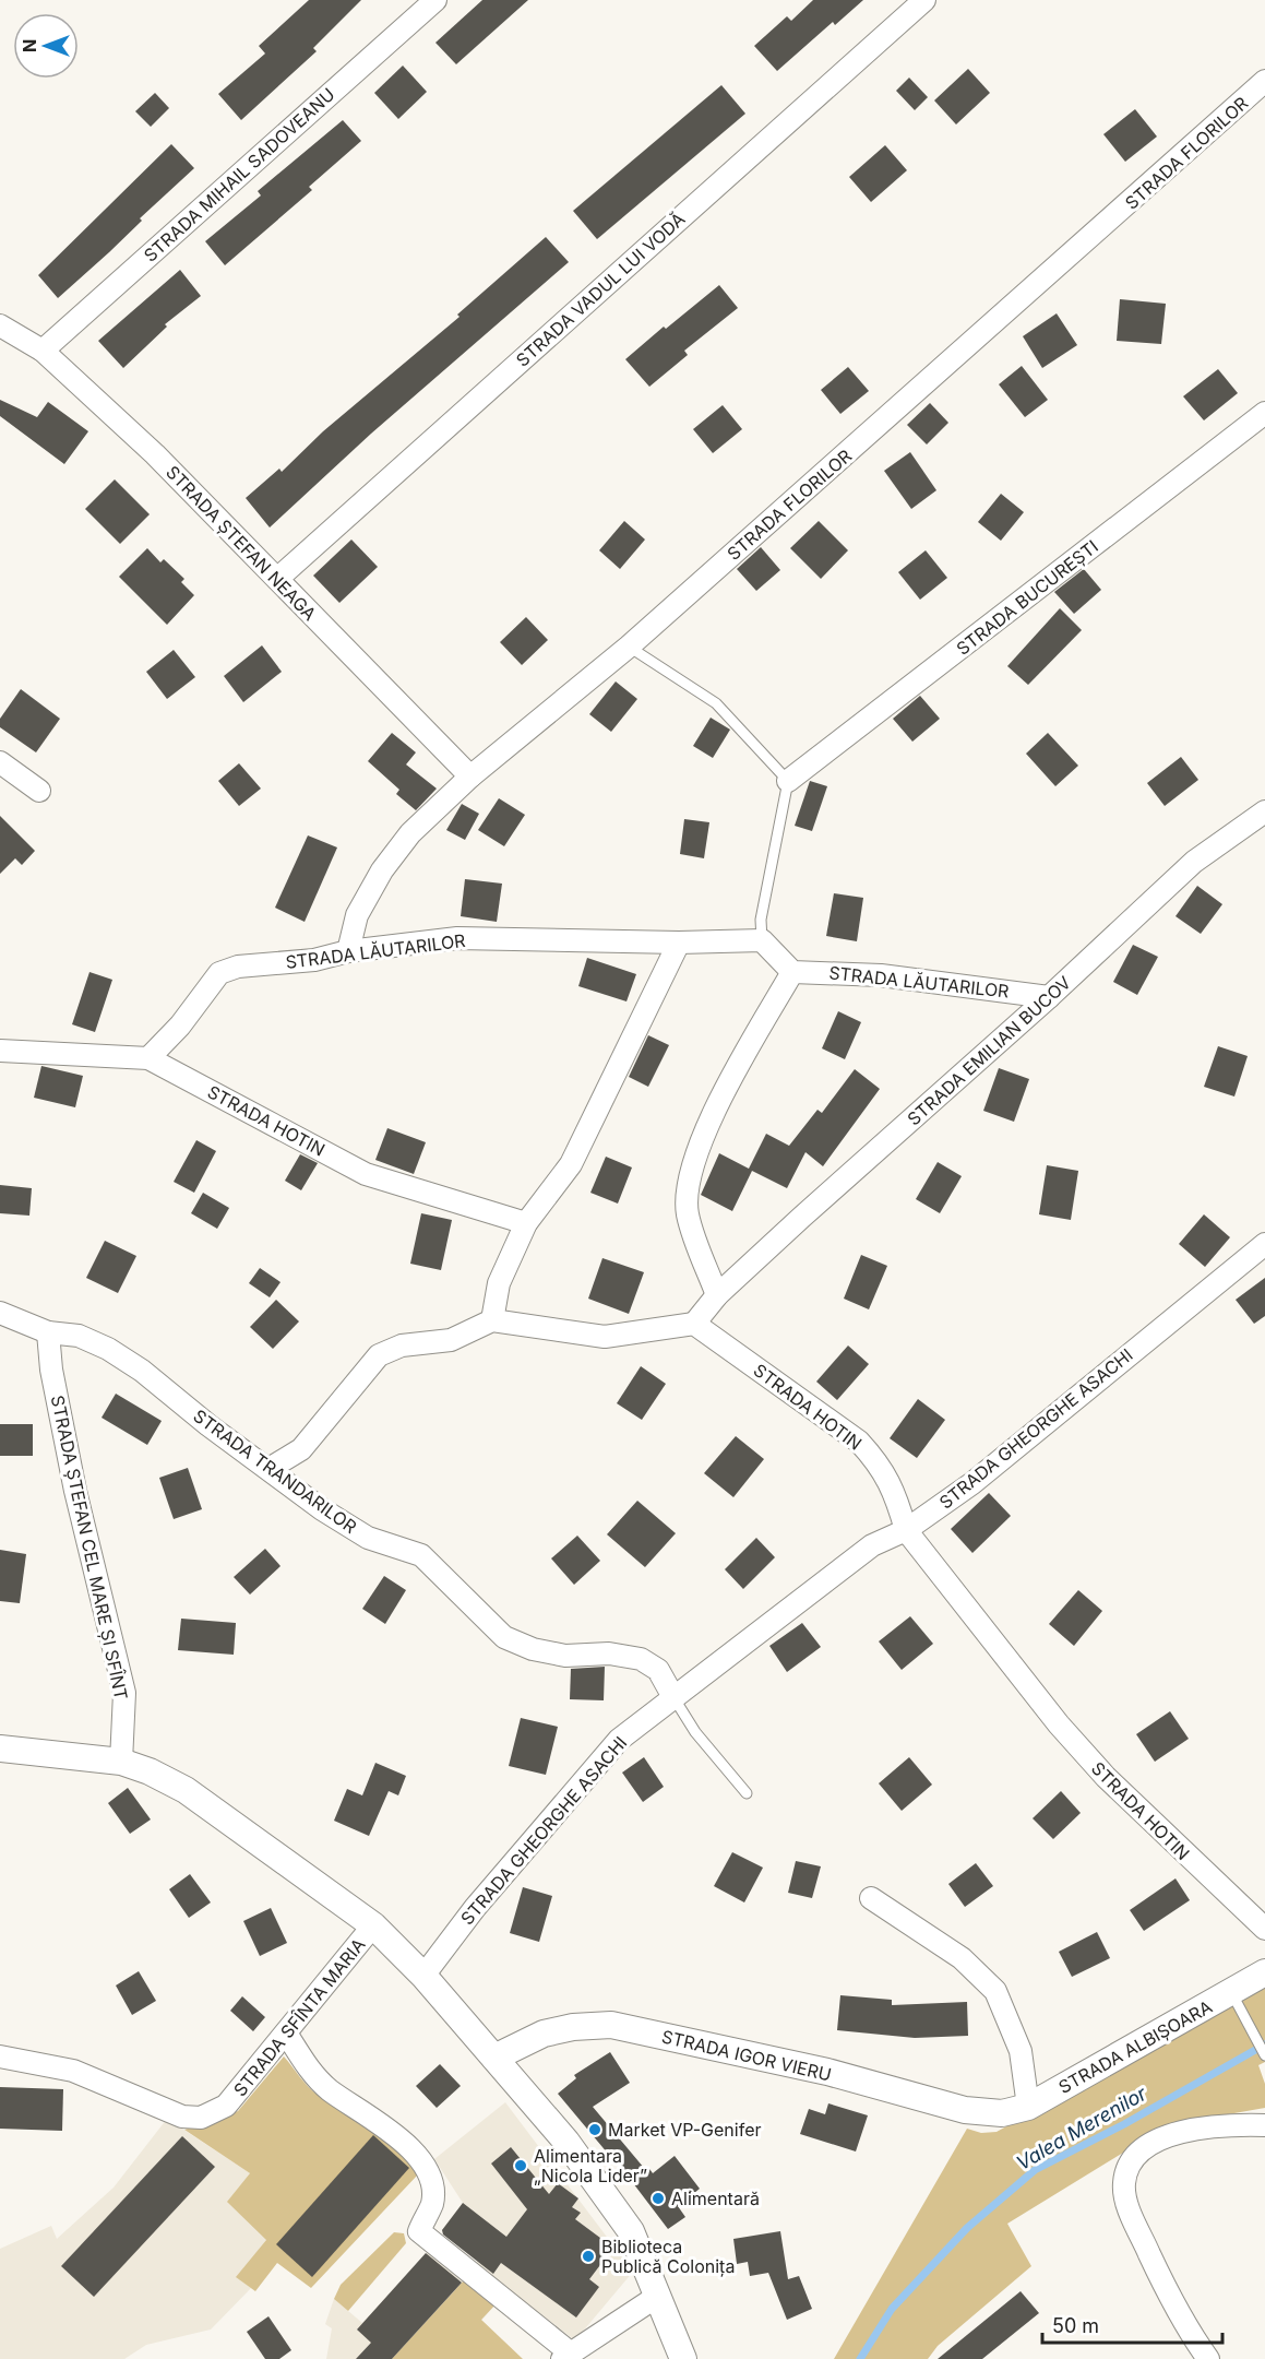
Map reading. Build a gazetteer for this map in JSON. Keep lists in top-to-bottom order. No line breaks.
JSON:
{"streets":{"street":["STRADA FLORILOR","STRADA MIHAIL SADOVEANU","STRADA VADUL LUI VODĂ","STRADA ȘTEFAN NEAGA","STRADA BUCUREȘTI","STRADA LĂUTARILOR","STRADA EMILIAN BUCOV","STRADA HOTIN","STRADA GHEORGHE ASACHI","STRADA TRANDARILOR","STRADA ȘTEFAN CEL MARE ȘI SFÎNT","STRADA SFÎNTA MARIA","STRADA ALBIȘOARA","STRADA IGOR VIERU"]},"crossings":[["STRADA FLORILOR","STRADA ȘTEFAN NEAGA"],["STRADA FLORILOR","STRADA LĂUTARILOR"],["STRADA MIHAIL SADOVEANU","STRADA ȘTEFAN NEAGA"],["STRADA VADUL LUI VODĂ","STRADA ȘTEFAN NEAGA"],["STRADA LĂUTARILOR","STRADA EMILIAN BUCOV"],["STRADA LĂUTARILOR","STRADA HOTIN"],["STRADA EMILIAN BUCOV","STRADA HOTIN"],["STRADA HOTIN","STRADA GHEORGHE ASACHI"],["STRADA GHEORGHE ASACHI","STRADA TRANDARILOR"],["STRADA TRANDARILOR","STRADA ȘTEFAN CEL MARE ȘI SFÎNT"],["STRADA ALBIȘOARA","STRADA IGOR VIERU"]],"water":["Valea Merenilor"],"places":["Market VP-Genifer","Alimentara „Nicola Lider”","Alimentară","Biblioteca Publică Colonița"],"scale_bar":"50 m","north":"left"}
